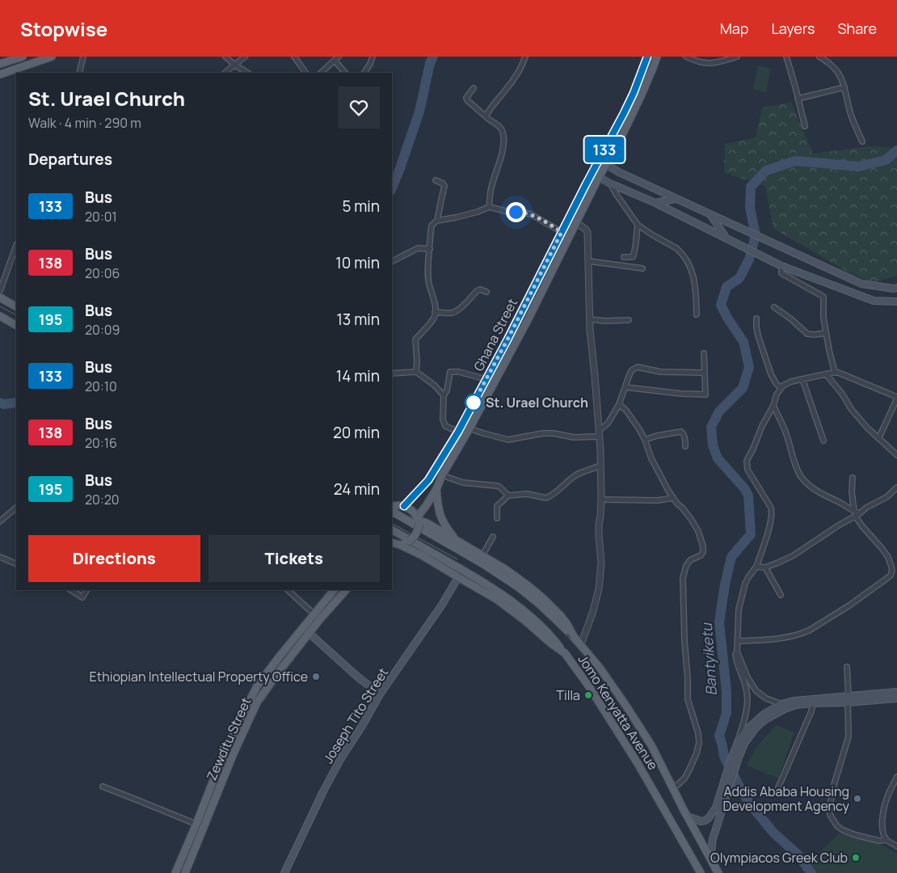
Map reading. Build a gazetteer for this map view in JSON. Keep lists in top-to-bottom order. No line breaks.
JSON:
{"streets":{"main road":["Ghana Street","Jomo Kenyatta Avenue","Joseph Tito Street","Zewditu Street"]},"crossings":[["Ghana Street","Jomo Kenyatta Avenue"],["Jomo Kenyatta Avenue","Joseph Tito Street"]],"water":["Bantyiketu"],"places":["St. Urael Church","Ethiopian Intellectual Property Office","Tilla","Addis Ababa Housing Development Agency","Olympiacos Greek Club"],"lines":["bus line 133"],"page":{"header":"Stopwise","nav":["Map","Layers","Share"],"on_map":"133","heading":[["St. Urael Church","Walk · 4 min · 290 m"],"Departures"],"list":[{"mark":"133","name":"Bus","note":"20:01","value":"5 min"},{"mark":"138","name":"Bus","note":"20:06","value":"10 min"},{"mark":"195","name":"Bus","note":"20:09","value":"13 min"},{"mark":"133","name":"Bus","note":"20:10","value":"14 min"},{"mark":"138","name":"Bus","note":"20:16","value":"20 min"},{"mark":"195","name":"Bus","note":"20:20","value":"24 min"}],"buttons":["Directions","Tickets"]}}
